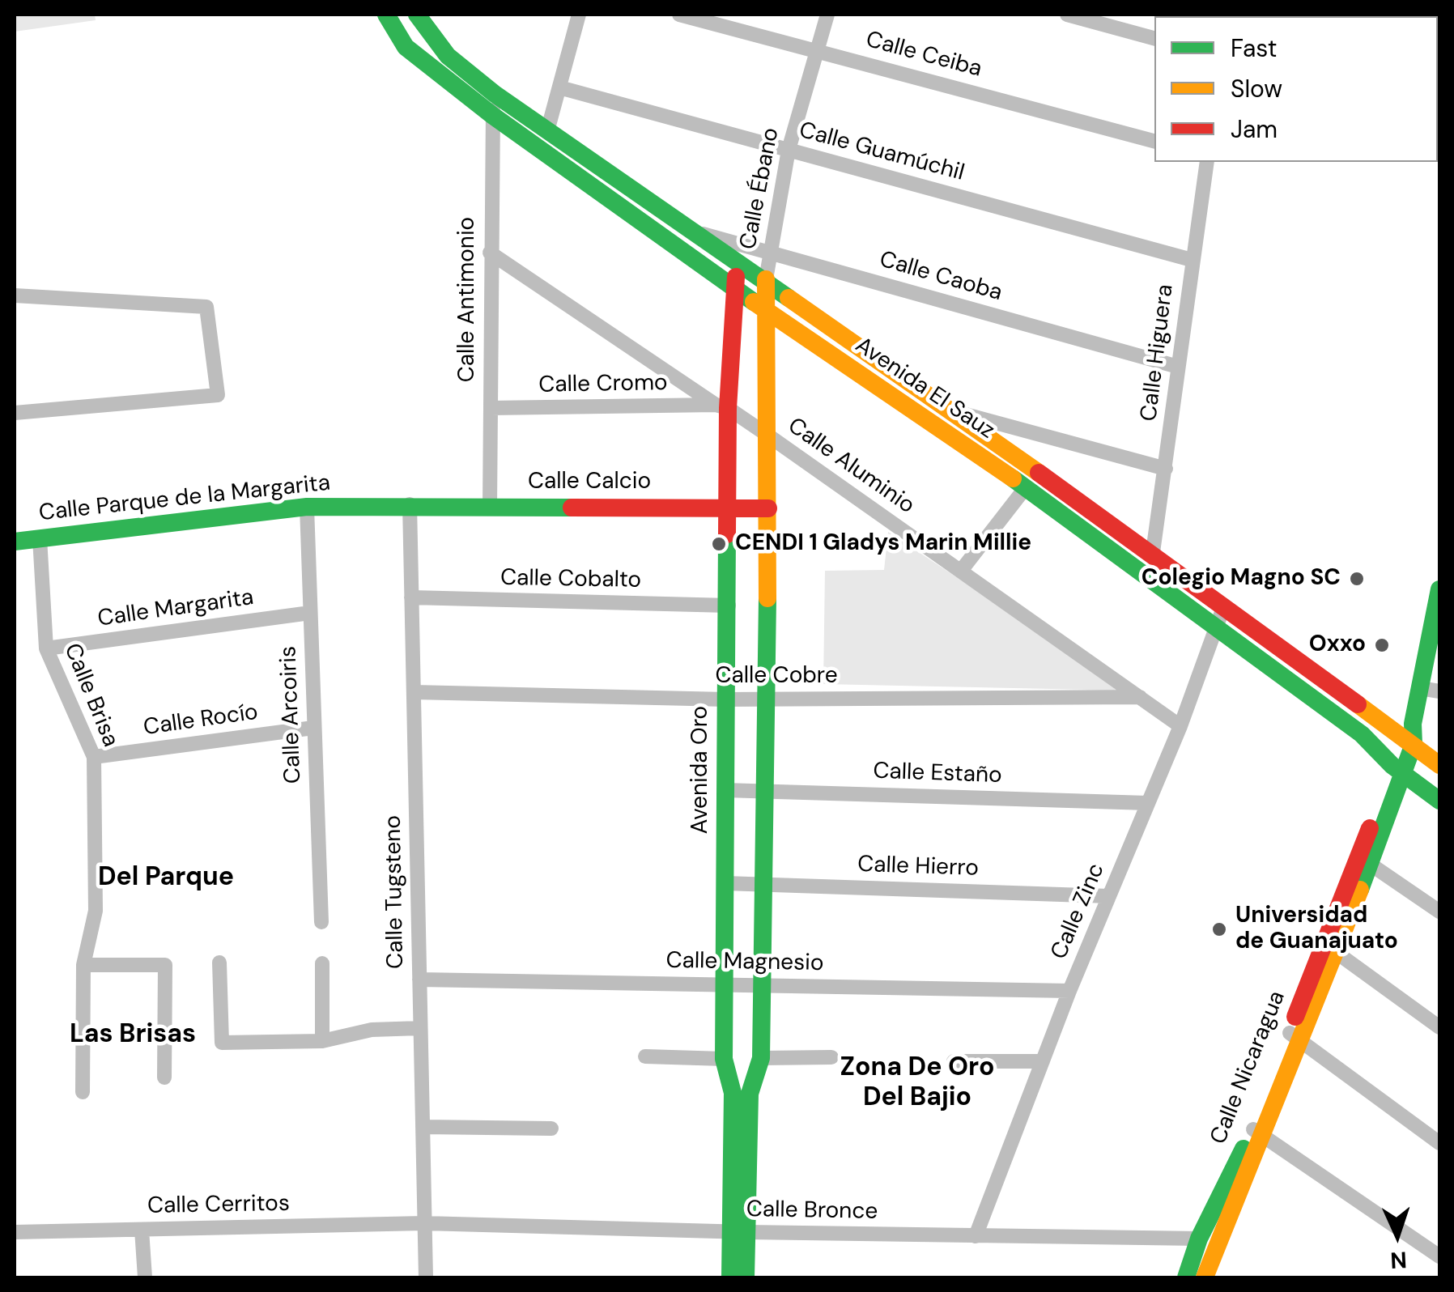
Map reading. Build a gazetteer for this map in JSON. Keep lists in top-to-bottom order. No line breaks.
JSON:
{"streets":{"main road":["Avenida El Sauz","Calle Calcio","Calle Parque de la Margarita","Avenida Oro","Calle Nicaragua"],"street":["Calle Ceiba","Calle Guamúchil","Calle Ébano","Calle Caoba","Calle Antimonio","Calle Higuera","Calle Cromo","Calle Aluminio","Calle Cobalto","Calle Margarita","Calle Cobre","Calle Brisa","Calle Arcoiris","Calle Rocío","Calle Estaño","Calle Hierro","Calle Tugsteno","Calle Zinc","Calle Magnesio","Calle Cerritos","Calle Bronce"]},"crossings":[["Calle Ceiba","Calle Ébano"],["Calle Guamúchil","Calle Ébano"],["Calle Guamúchil","Calle Higuera"],["Calle Ébano","Calle Caoba"],["Calle Ébano","Avenida El Sauz"],["Calle Ébano","Avenida Oro"],["Calle Caoba","Calle Higuera"],["Calle Caoba","Avenida El Sauz"],["Calle Antimonio","Calle Cromo"],["Calle Antimonio","Avenida El Sauz"],["Calle Antimonio","Calle Aluminio"],["Calle Antimonio","Calle Calcio"],["Calle Higuera","Avenida El Sauz"],["Calle Cromo","Calle Aluminio"],["Calle Cromo","Avenida Oro"],["Avenida El Sauz","Avenida Oro"],["Avenida El Sauz","Calle Zinc"],["Avenida El Sauz","Calle Nicaragua"],["Calle Aluminio","Calle Cobre"],["Calle Aluminio","Avenida Oro"],["Calle Aluminio","Calle Zinc"],["Calle Calcio","Calle Parque de la Margarita"],["Calle Calcio","Avenida Oro"],["Calle Calcio","Calle Tugsteno"],["Calle Parque de la Margarita","Calle Brisa"],["Calle Parque de la Margarita","Calle Arcoiris"],["Calle Parque de la Margarita","Calle Tugsteno"],["Calle Cobalto","Avenida Oro"],["Calle Cobalto","Calle Tugsteno"],["Calle Margarita","Calle Brisa"],["Calle Margarita","Calle Arcoiris"],["Calle Cobre","Avenida Oro"],["Calle Cobre","Calle Tugsteno"],["Calle Brisa","Calle Rocío"],["Calle Arcoiris","Calle Rocío"],["Avenida Oro","Calle Estaño"],["Avenida Oro","Calle Hierro"],["Avenida Oro","Calle Magnesio"],["Avenida Oro","Calle Bronce"],["Calle Estaño","Calle Zinc"],["Calle Hierro","Calle Zinc"],["Calle Tugsteno","Calle Magnesio"],["Calle Tugsteno","Calle Cerritos"],["Calle Tugsteno","Calle Bronce"],["Calle Zinc","Calle Magnesio"],["Calle Zinc","Calle Bronce"],["Calle Nicaragua","Calle Bronce"],["Calle Cerritos","Calle Bronce"]],"districts":["Del Parque","Las Brisas","Zona De Oro Del Bajio"],"places":["CENDI 1 Gladys Marin Millie","Colegio Magno SC","Oxxo","Universidad de Guanajuato"],"legend":["Fast","Slow","Jam"],"north":"bottom"}
